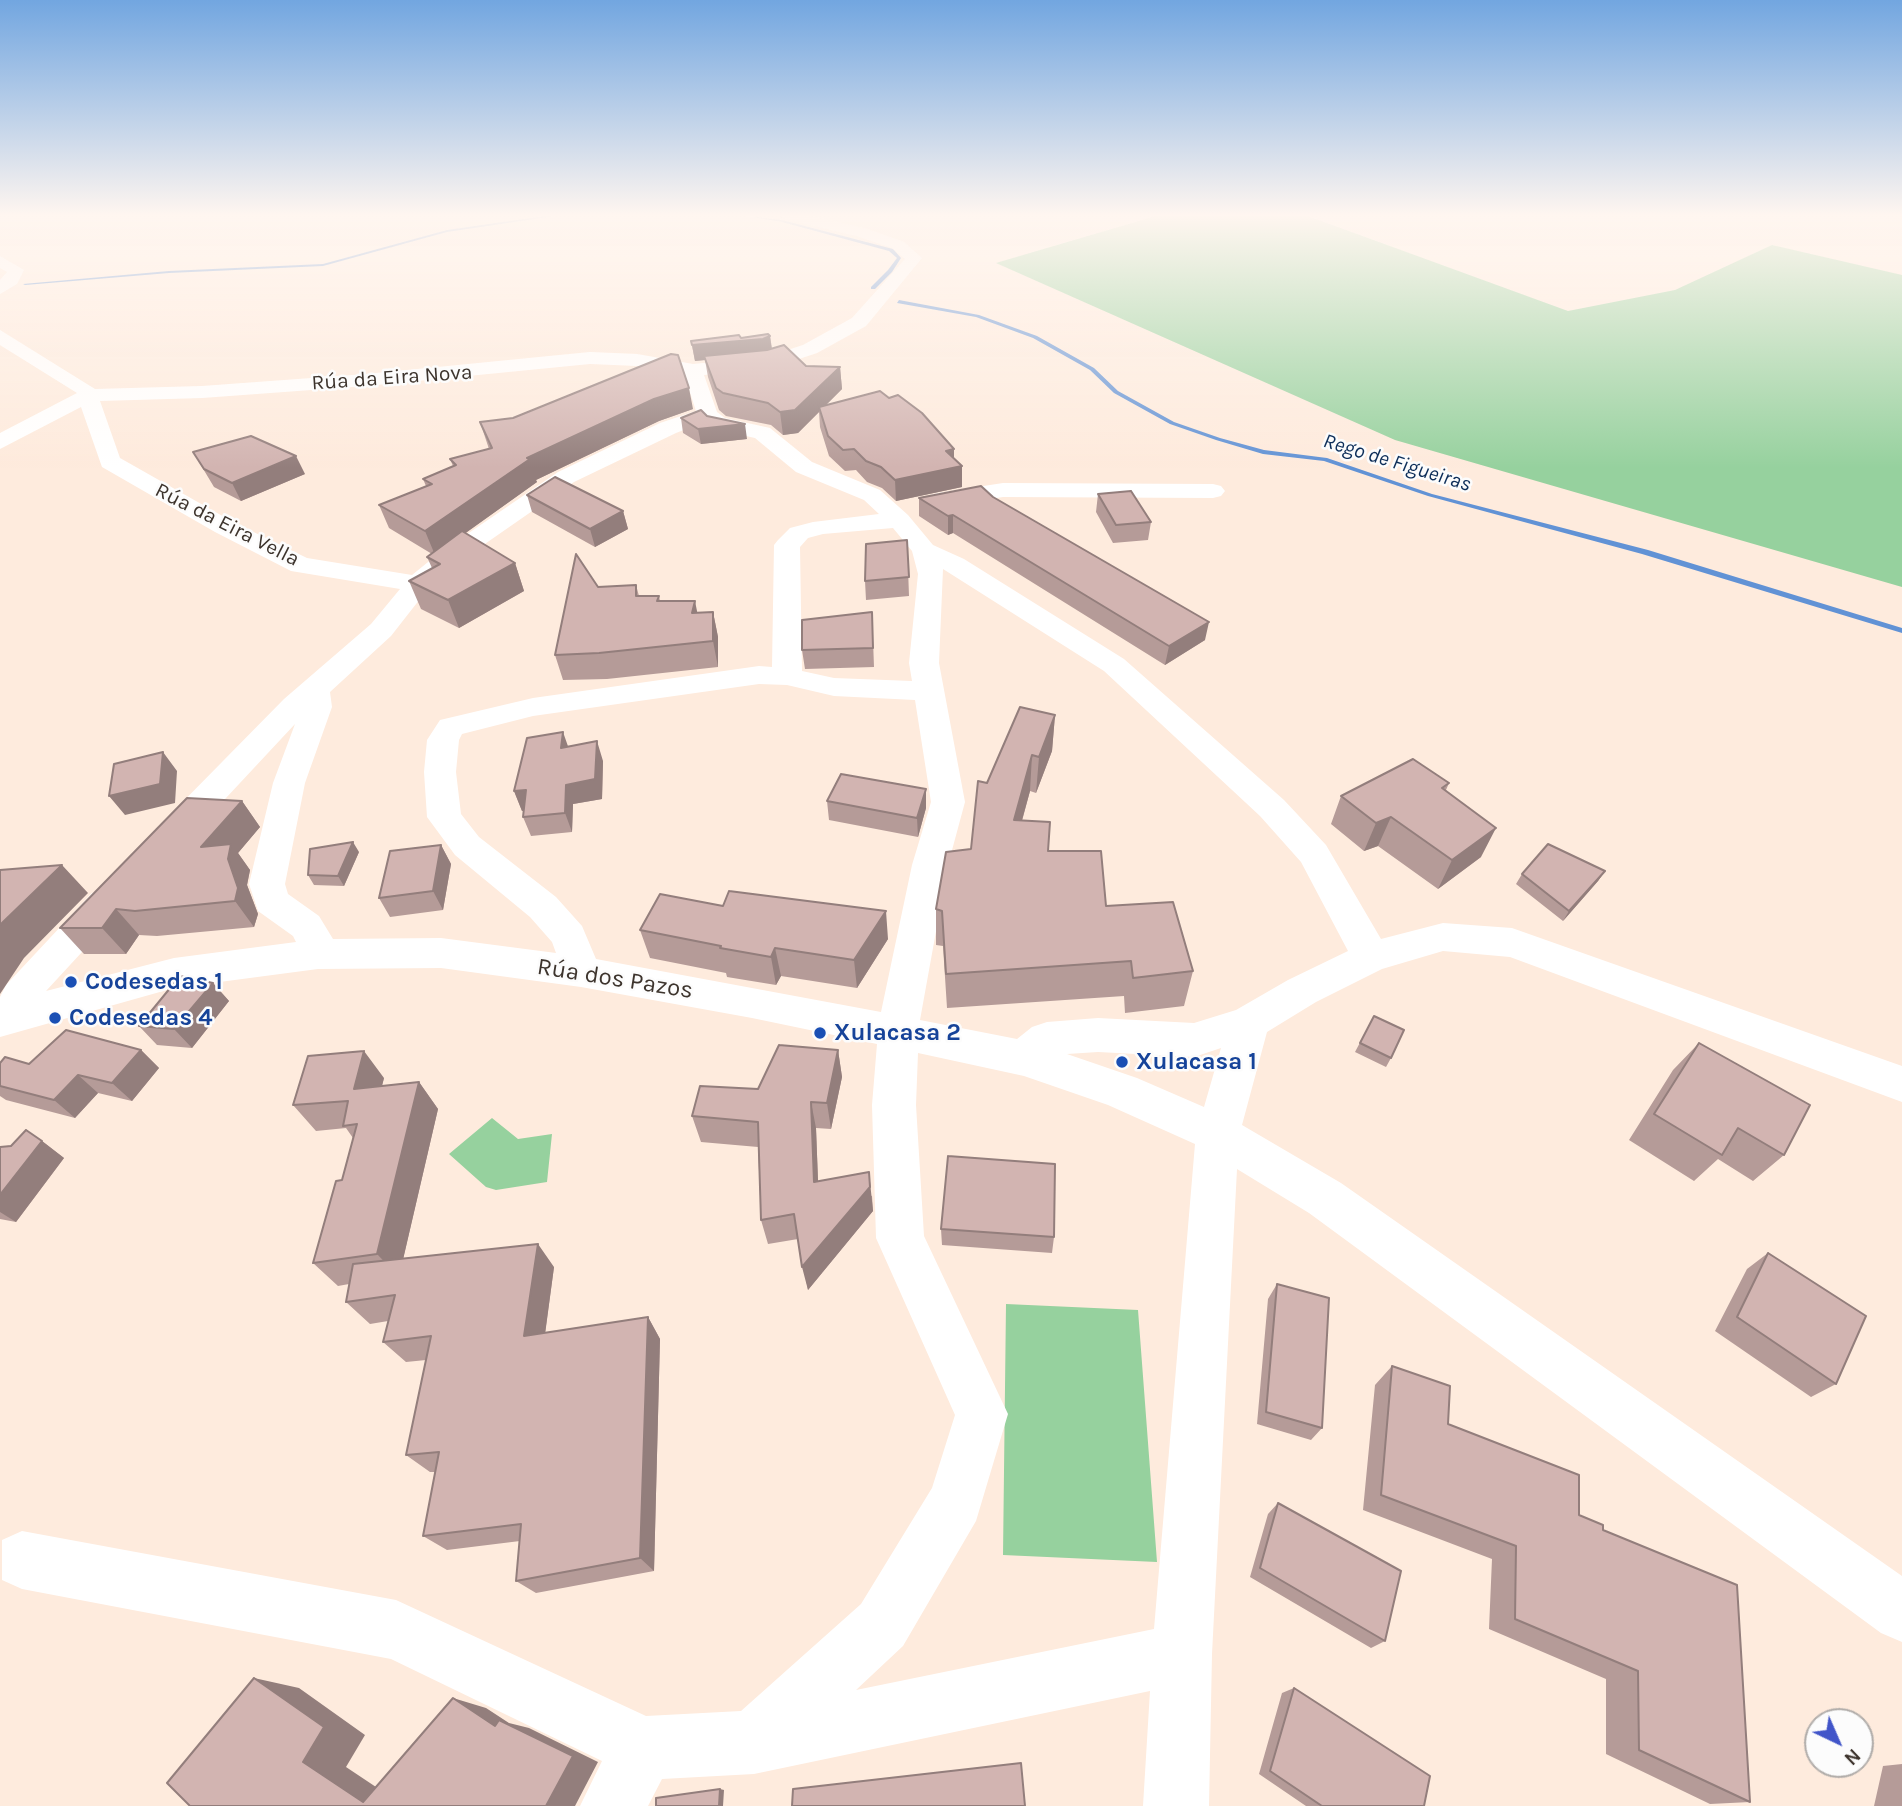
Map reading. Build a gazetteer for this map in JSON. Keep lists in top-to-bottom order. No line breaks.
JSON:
{"streets":{"street":["Rúa da Eira Nova","Rúa da Eira Vella","Rúa dos Pazos"]},"crossings":[["Rúa da Eira Nova","Rúa da Eira Vella"]],"water":["Rego de Figueiras"],"places":["Codesedas 1","Codesedas 4","Xulacasa 2","Xulacasa 1"],"north":"bottom right"}
